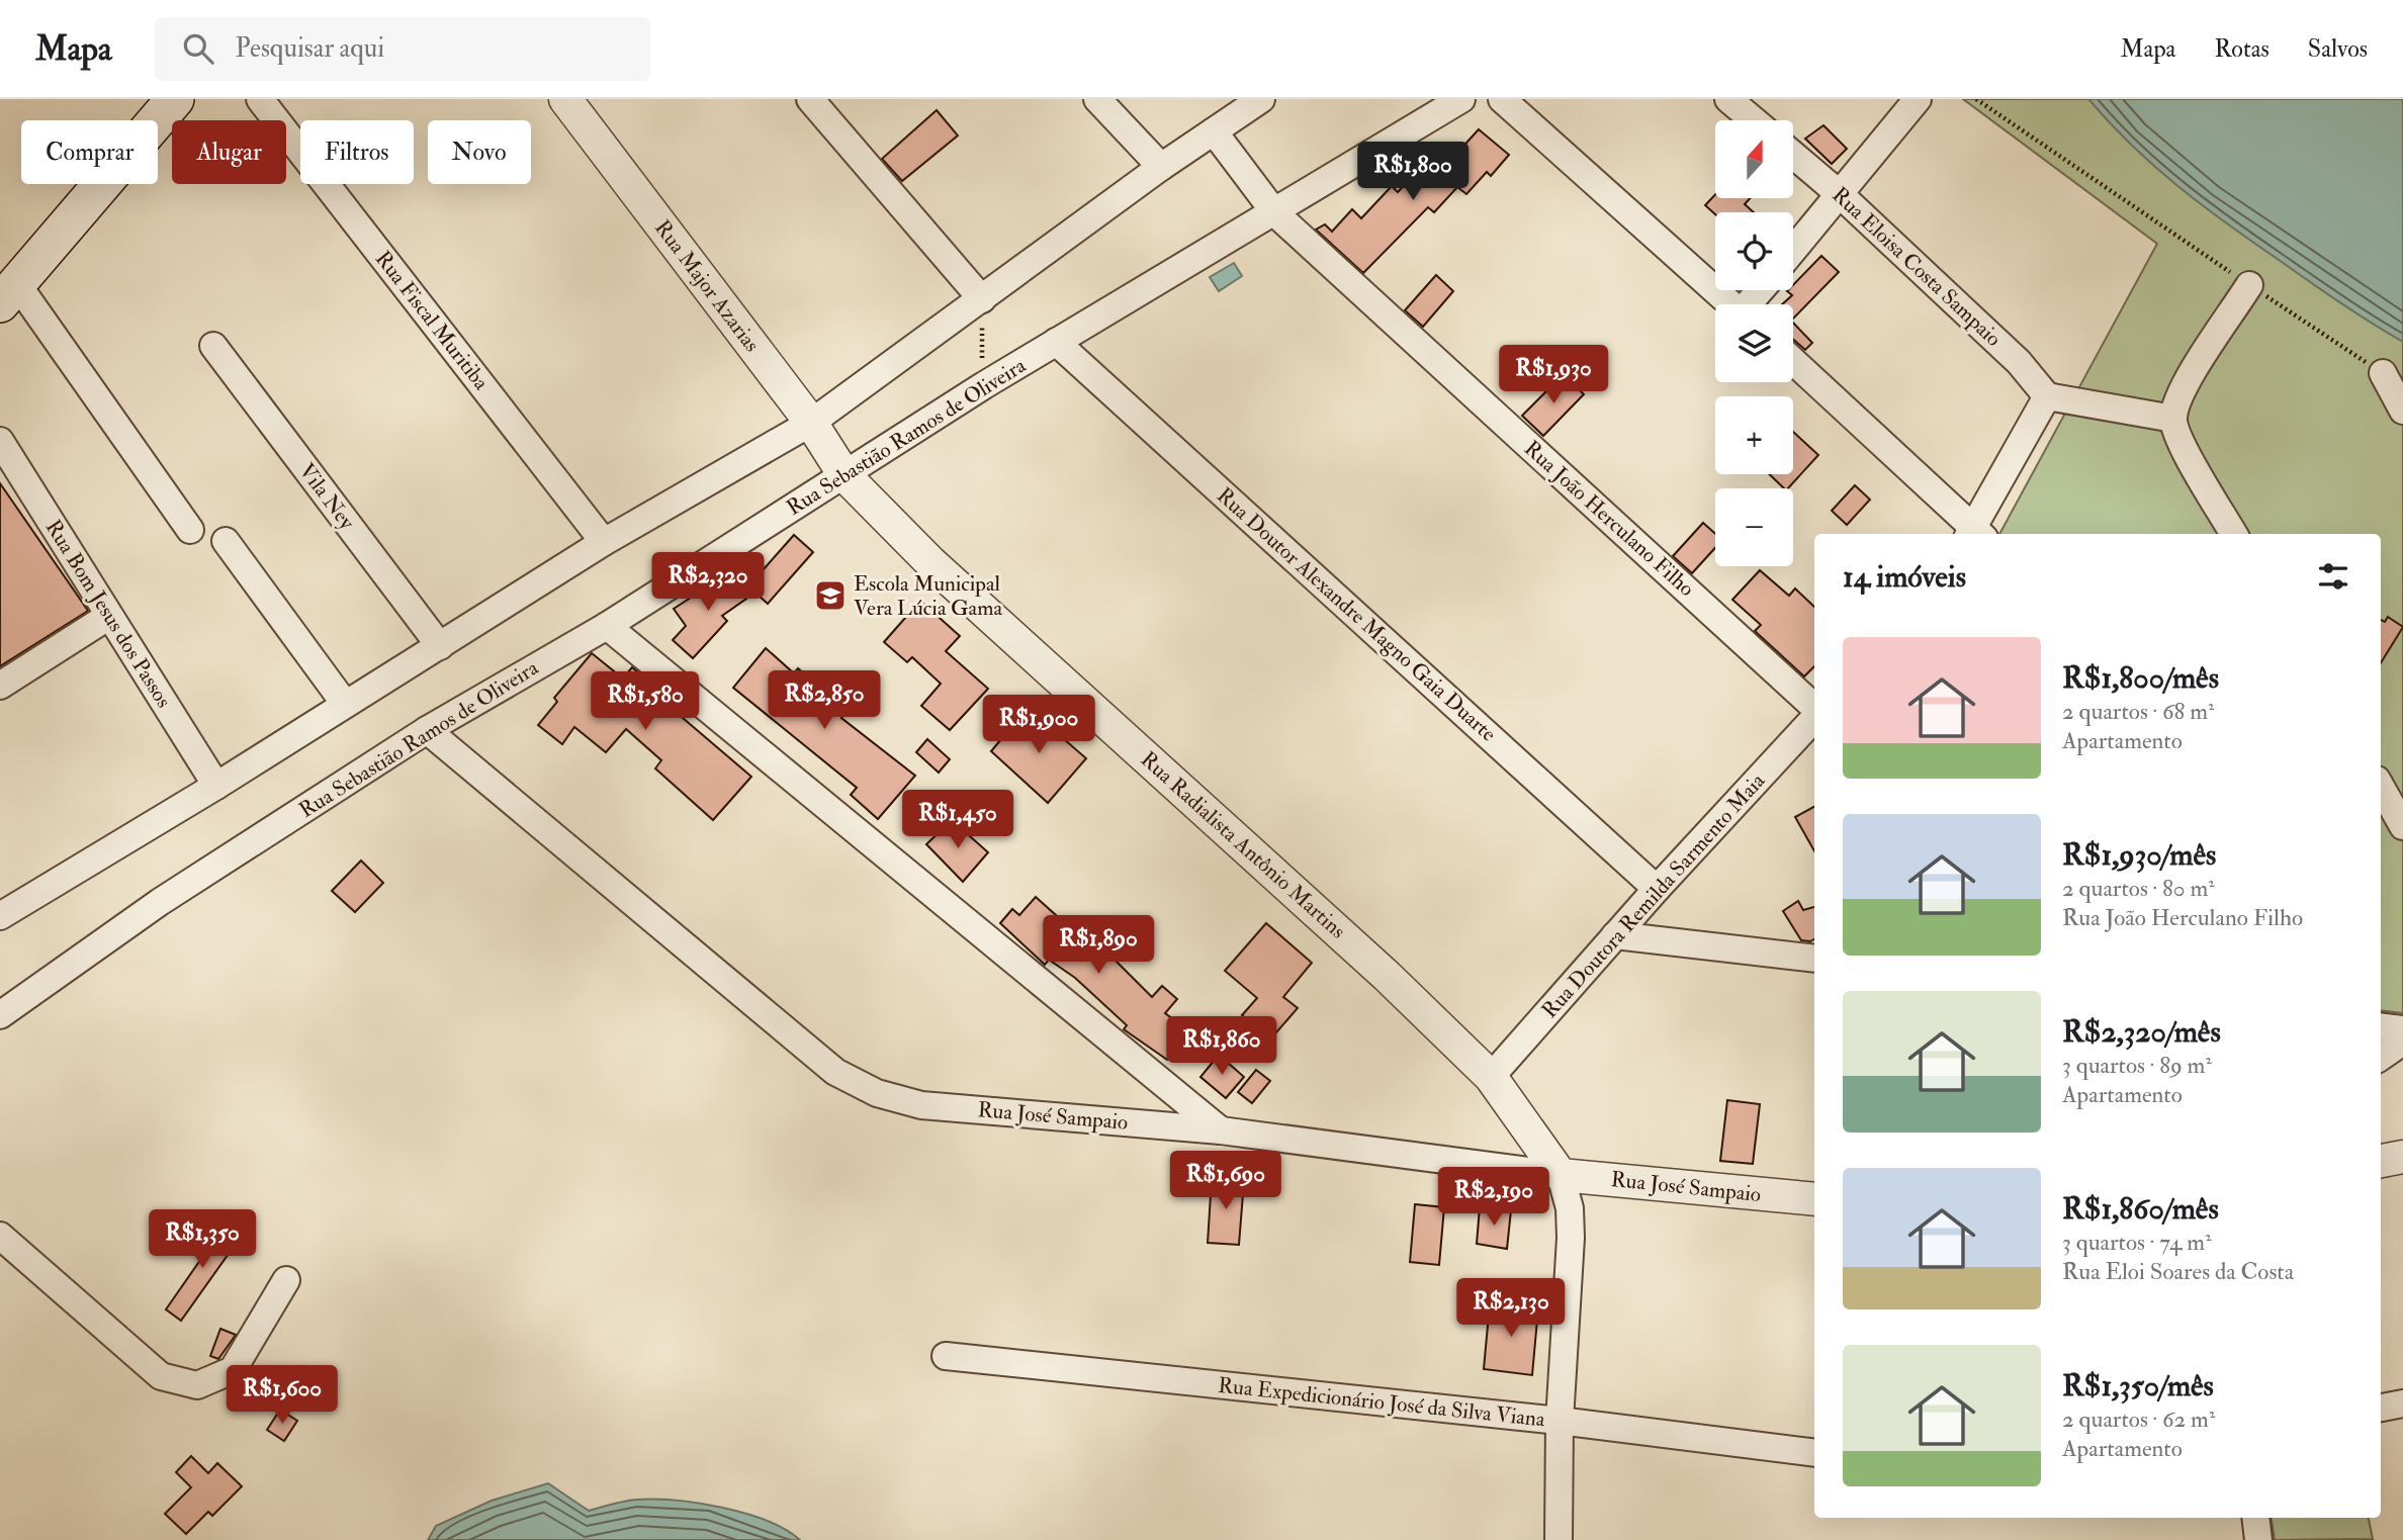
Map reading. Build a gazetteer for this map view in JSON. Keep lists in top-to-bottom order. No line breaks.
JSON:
{"streets":{"street":["Rua Eloisa Costa Sampaio","Rua Major Azarias","Rua Fiscal Muritiba","Rua Sebastião Ramos de Oliveira","Vila Ney","Rua João Herculano Filho","Rua Bom Jesus dos Passos","Rua Doutor Alexandre Magno Gaia Duarte","Rua Radialista Antônio Martins","Rua Doutora Remilda Sarmento Maia","Rua José Sampaio","Rua Expedicionário José da Silva Viana"]},"crossings":[["Rua Major Azarias","Rua Sebastião Ramos de Oliveira"],["Rua Major Azarias","Rua Radialista Antônio Martins"],["Rua Sebastião Ramos de Oliveira","Rua João Herculano Filho"],["Rua Sebastião Ramos de Oliveira","Rua Doutor Alexandre Magno Gaia Duarte"],["Rua Sebastião Ramos de Oliveira","Rua Radialista Antônio Martins"],["Rua Sebastião Ramos de Oliveira","Rua José Sampaio"],["Rua Doutor Alexandre Magno Gaia Duarte","Rua Doutora Remilda Sarmento Maia"],["Rua Radialista Antônio Martins","Rua Doutora Remilda Sarmento Maia"],["Rua Radialista Antônio Martins","Rua José Sampaio"]],"places":{"school or university":["Escola Municipal Vera Lúcia Gama"]},"north":"top","page":{"header":"Mapa","search":"Pesquisar aqui","nav":["Mapa","Rotas","Salvos"],"map_buttons":["+","−"],"chip":["Comprar","Alugar","Filtros","Novo"],"price":["R$1,800","R$1,930","R$2,320","R$2,850","R$1,580","R$1,900","R$1,450","R$1,890","R$1,860","R$1,690","R$2,190","R$1,350","R$2,130","R$1,600"],"heading":"14 imóveis","list":[{"name":"R$1,800/mês","note":"2 quartos · 68 m² · Apartamento"},{"name":"R$1,930/mês","note":"2 quartos · 80 m² · Rua João Herculano Filho"},{"name":"R$2,320/mês","note":"3 quartos · 89 m² · Apartamento"},{"name":"R$1,860/mês","note":"3 quartos · 74 m² · Rua Eloi Soares da Costa"},{"name":"R$1,350/mês","note":"2 quartos · 62 m² · Apartamento"}]}}
